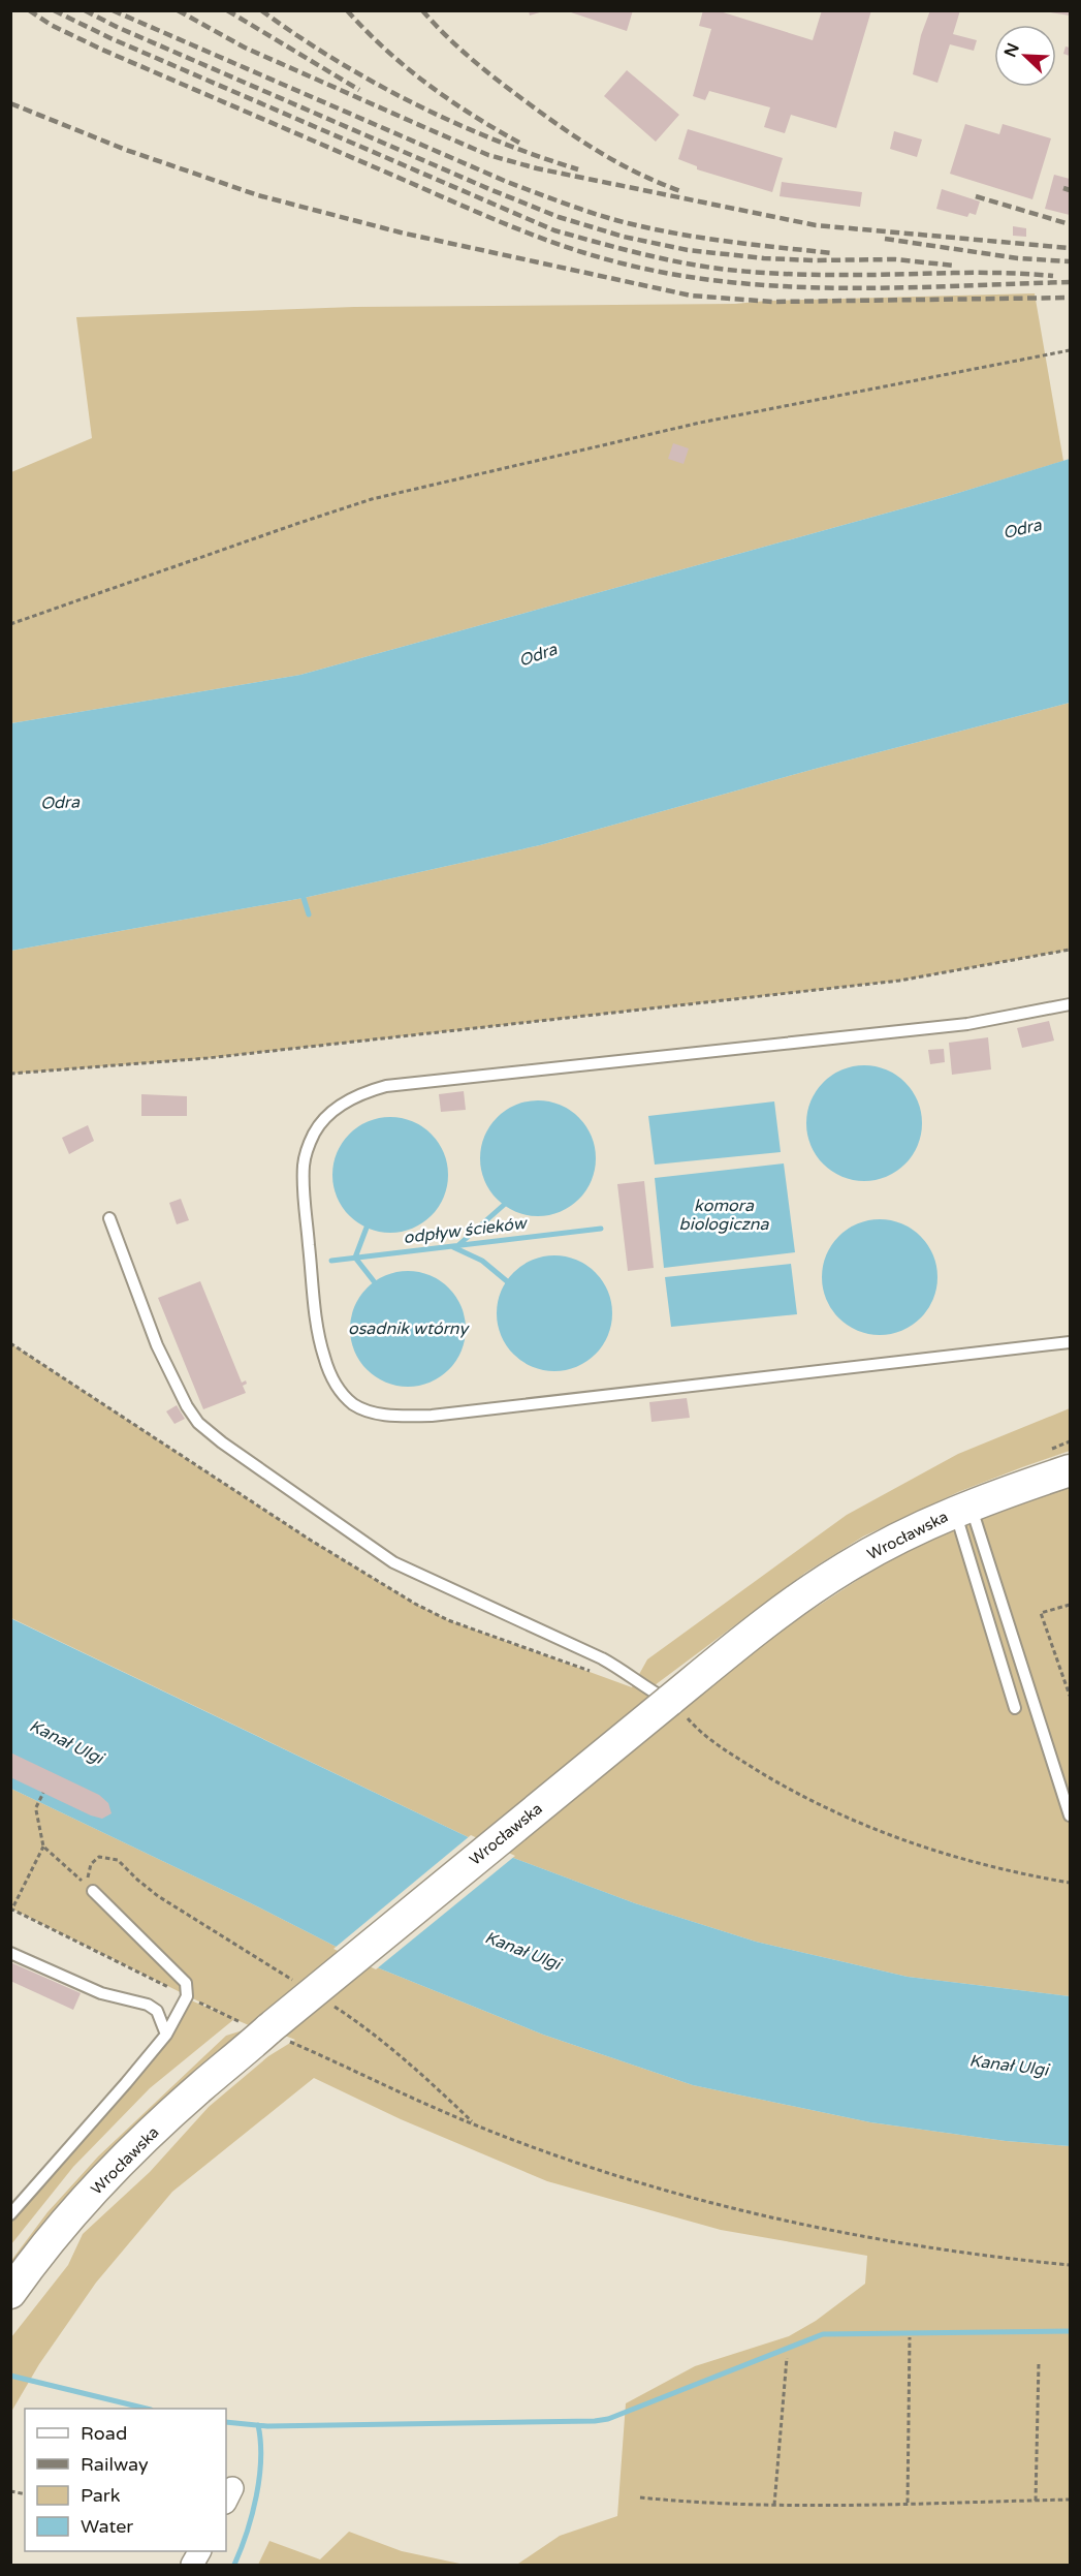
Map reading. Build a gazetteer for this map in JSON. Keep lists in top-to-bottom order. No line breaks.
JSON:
{"streets":{"main road":["Wrocławska"]},"water":["Odra","komora biologiczna","odpływ ścieków","osadnik wtórny","Kanał Ulgi"],"legend":["Road","Railway","Park","Water"],"north":"top left"}
